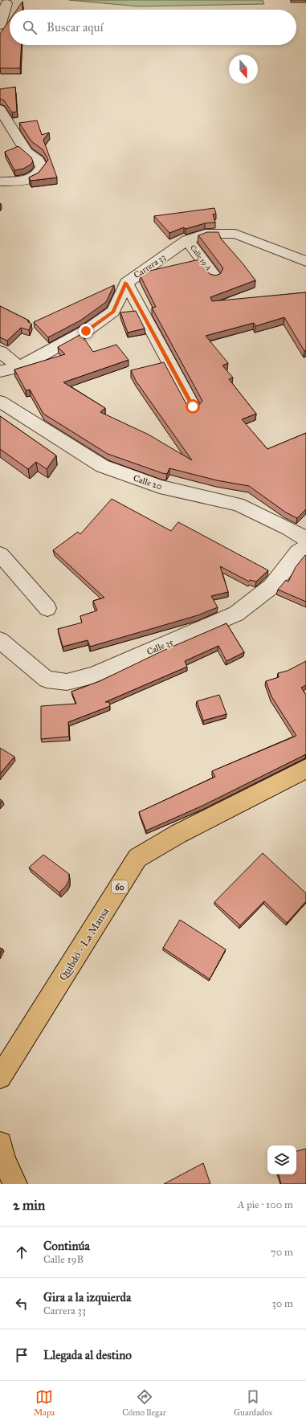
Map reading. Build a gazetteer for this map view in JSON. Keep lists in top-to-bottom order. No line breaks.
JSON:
{"streets":{"main road":["60","Quibdó - La Mansa"],"street":["Calle 19 A","Carrera 33","Calle 20","Calle 35"]},"crossings":[["Calle 19 A","Carrera 33"]],"north":"bottom","page":{"search":"Buscar aquí","heading":["2 min","A pie · 100 m"],"list":[["Continúa","Calle 19B","70 m"],["Gira a la izquierda","Carrera 33","30 m"],"Llegada al destino"],"nav":["Mapa","Cómo llegar","Guardados"]}}
